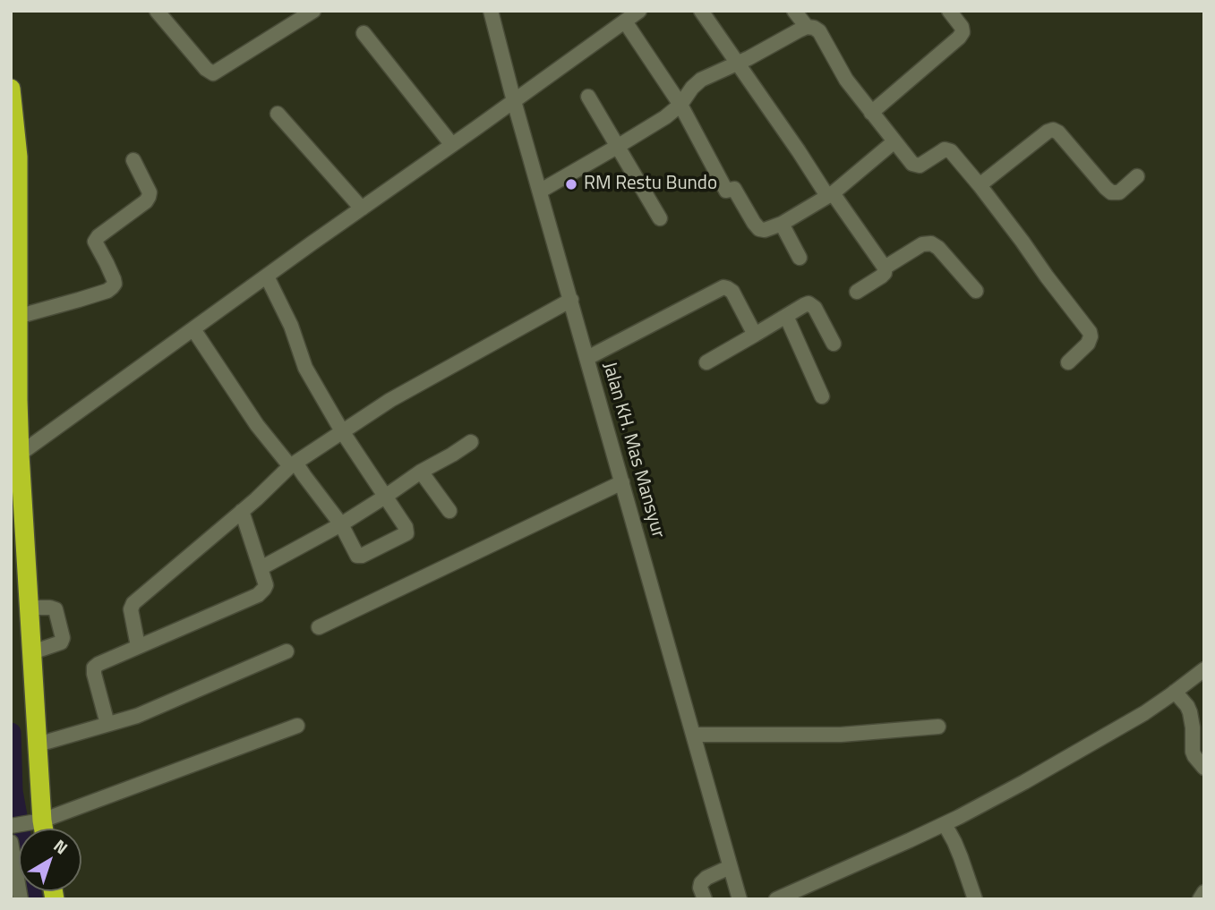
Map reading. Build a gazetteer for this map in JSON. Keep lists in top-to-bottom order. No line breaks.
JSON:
{"streets":{"street":["Jalan KH. Mas Mansyur"]},"places":["RM Restu Bundo"],"north":"top right"}
